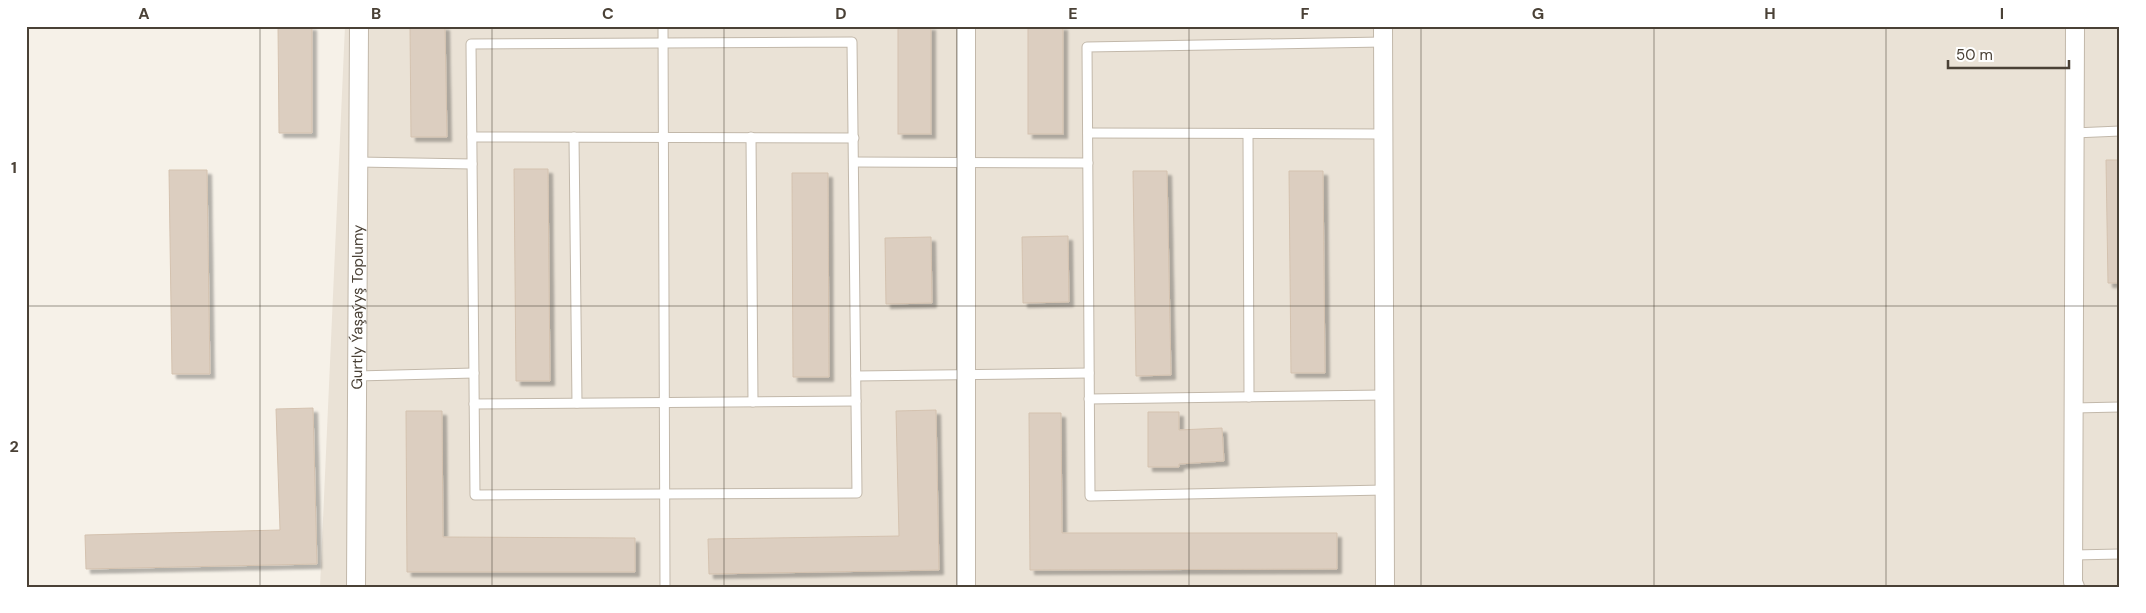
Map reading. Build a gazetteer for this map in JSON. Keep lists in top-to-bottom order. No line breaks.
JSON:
{"streets":{"street":["Gurtly Ýaşaýyş Toplumy"]},"scale_bar":"50 m","grid":{"columns":["A","B","C","D","E","F","G","H","I"],"rows":["1","2"]}}
